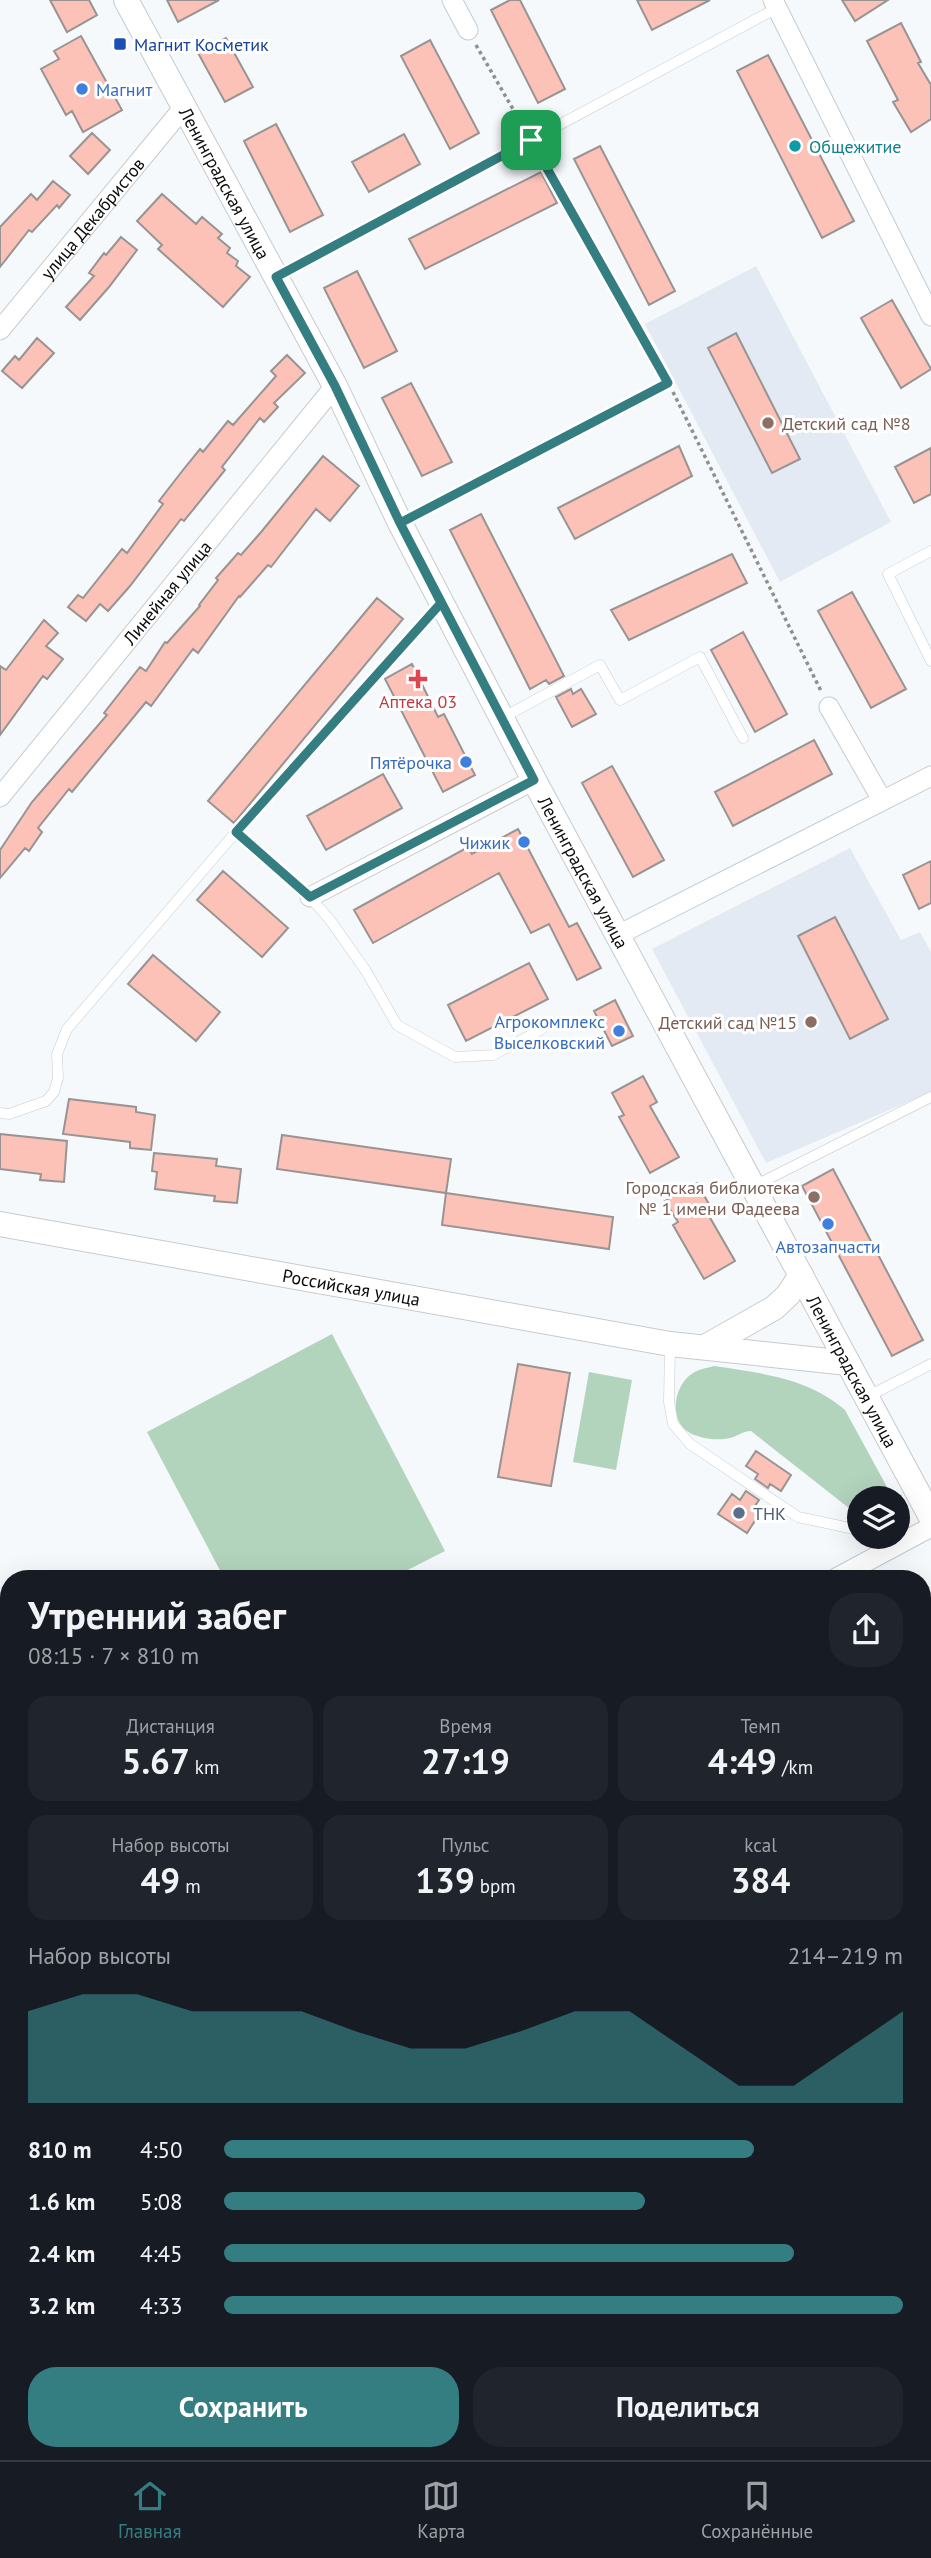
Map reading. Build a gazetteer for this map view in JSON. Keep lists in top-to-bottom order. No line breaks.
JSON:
{"streets":{"street":["Ленинградская улица","улица Декабристов","Линейная улица","Российская улица"]},"crossings":[["Ленинградская улица","улица Декабристов"],["Ленинградская улица","Линейная улица"],["Ленинградская улица","Российская улица"]],"places":{"transit":["Магнит Косметик"],"other":["Магнит","Общежитие","Детский сад №8","Пятёрочка","Чижик","Детский сад №15","Агрокомплекс Выселковский","Городская библиотека № 1 имени Фадеева","Автозапчасти","ТНК"],"health":["Аптека 03"]},"page":{"heading":["Утренний забег","08:15 · 7 × 810 m"],"stats":[["Дистанция","5.67 km"],["Время","27:19"],["Темп","4:49 /km"],["Набор высоты","49 m"],["Пульс","139 bpm"],["kcal","384"]],"chart":["Набор высоты","214–219 m"],"list":[{"name":"810 m","note":"4:50"},{"name":"1.6 km","note":"5:08"},{"name":"2.4 km","note":"4:45"},{"name":"3.2 km","note":"4:33"}],"buttons":["Сохранить","Поделиться"],"tabs":["Главная","Карта","Сохранённые"]}}
